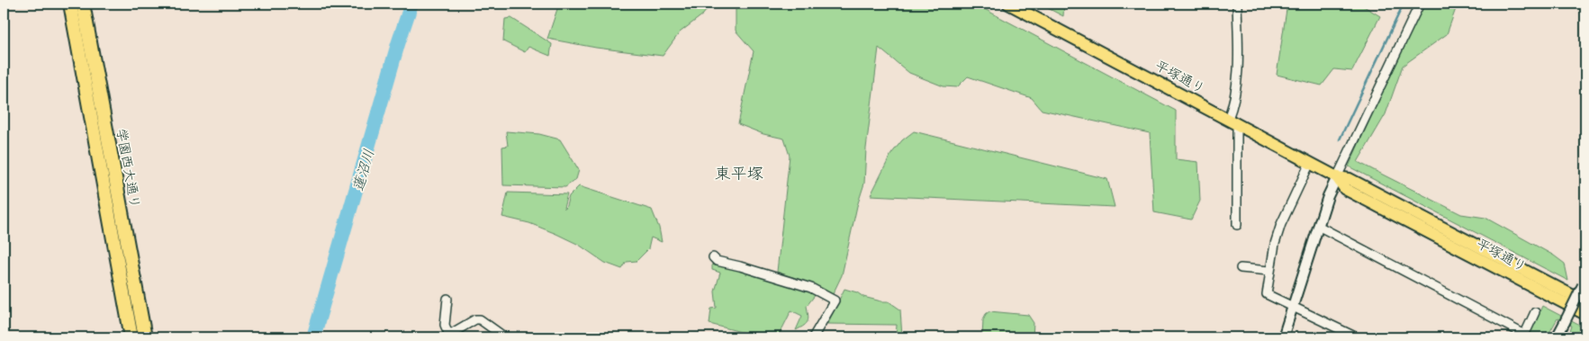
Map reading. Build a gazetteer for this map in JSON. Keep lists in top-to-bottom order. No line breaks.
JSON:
{"streets":{"highway":["学園西大通り"],"main road":["平塚通り"]},"districts":["東平塚"],"water":["蓮沼川"]}
